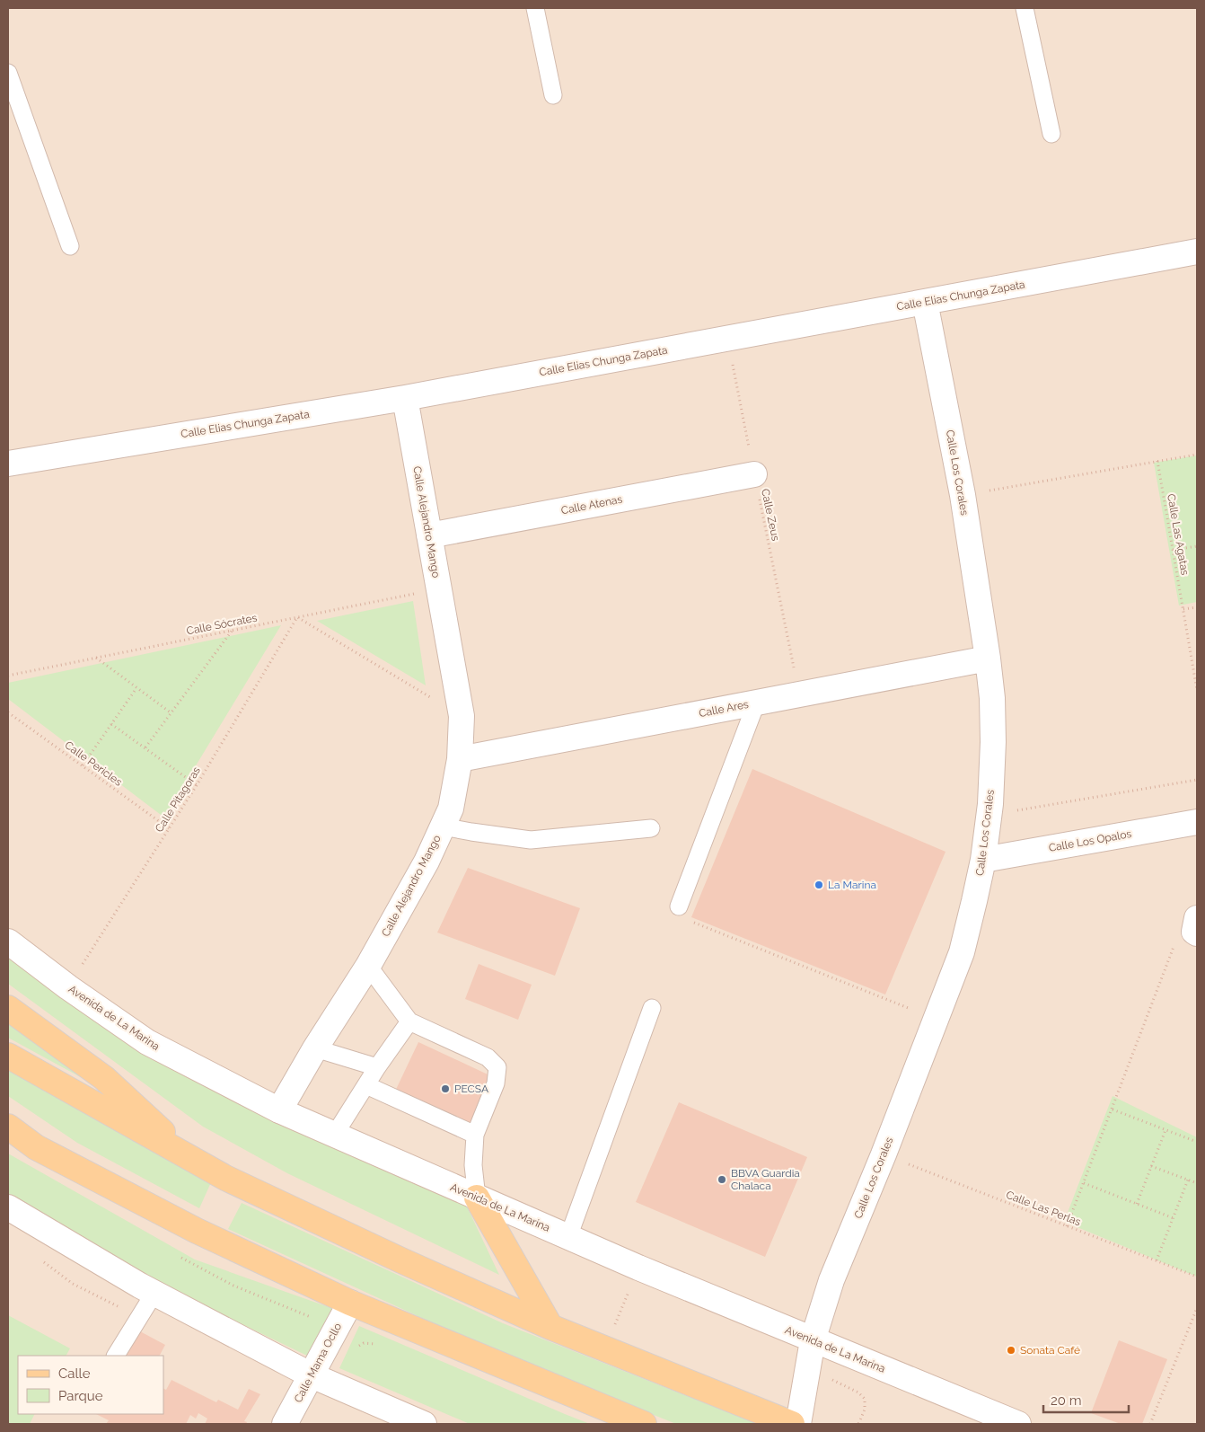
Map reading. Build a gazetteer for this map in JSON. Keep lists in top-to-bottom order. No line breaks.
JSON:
{"streets":{"street":["Calle Elias Chunga Zapata","Calle Los Corales","Calle Atenas","Calle Alejandro Mango","Calle Ares","Calle Los Opalos","Avenida de La Marina","Calle Mama Ocllo"],"path":["Calle Zeus","Calle Las Agatas","Calle Sócrates","Calle Pericles","Calle Pitagoras","Calle Las Perlas"]},"crossings":[["Calle Elias Chunga Zapata","Calle Los Corales"],["Calle Elias Chunga Zapata","Calle Zeus"],["Calle Elias Chunga Zapata","Calle Alejandro Mango"],["Calle Los Corales","Calle Ares"],["Calle Los Corales","Calle Los Opalos"],["Calle Los Corales","Avenida de La Marina"],["Calle Los Corales","Calle Las Perlas"],["Calle Atenas","Calle Zeus"],["Calle Atenas","Calle Alejandro Mango"],["Calle Zeus","Calle Ares"],["Calle Alejandro Mango","Calle Sócrates"],["Calle Alejandro Mango","Calle Ares"],["Calle Alejandro Mango","Avenida de La Marina"],["Calle Sócrates","Calle Pitagoras"],["Calle Pericles","Calle Pitagoras"],["Calle Pitagoras","Avenida de La Marina"]],"places":["La Marina","PECSA","BBVA Guardia Chalaca","Sonata Café"],"legend":["Calle","Parque"],"scale_bar":"20 m"}
